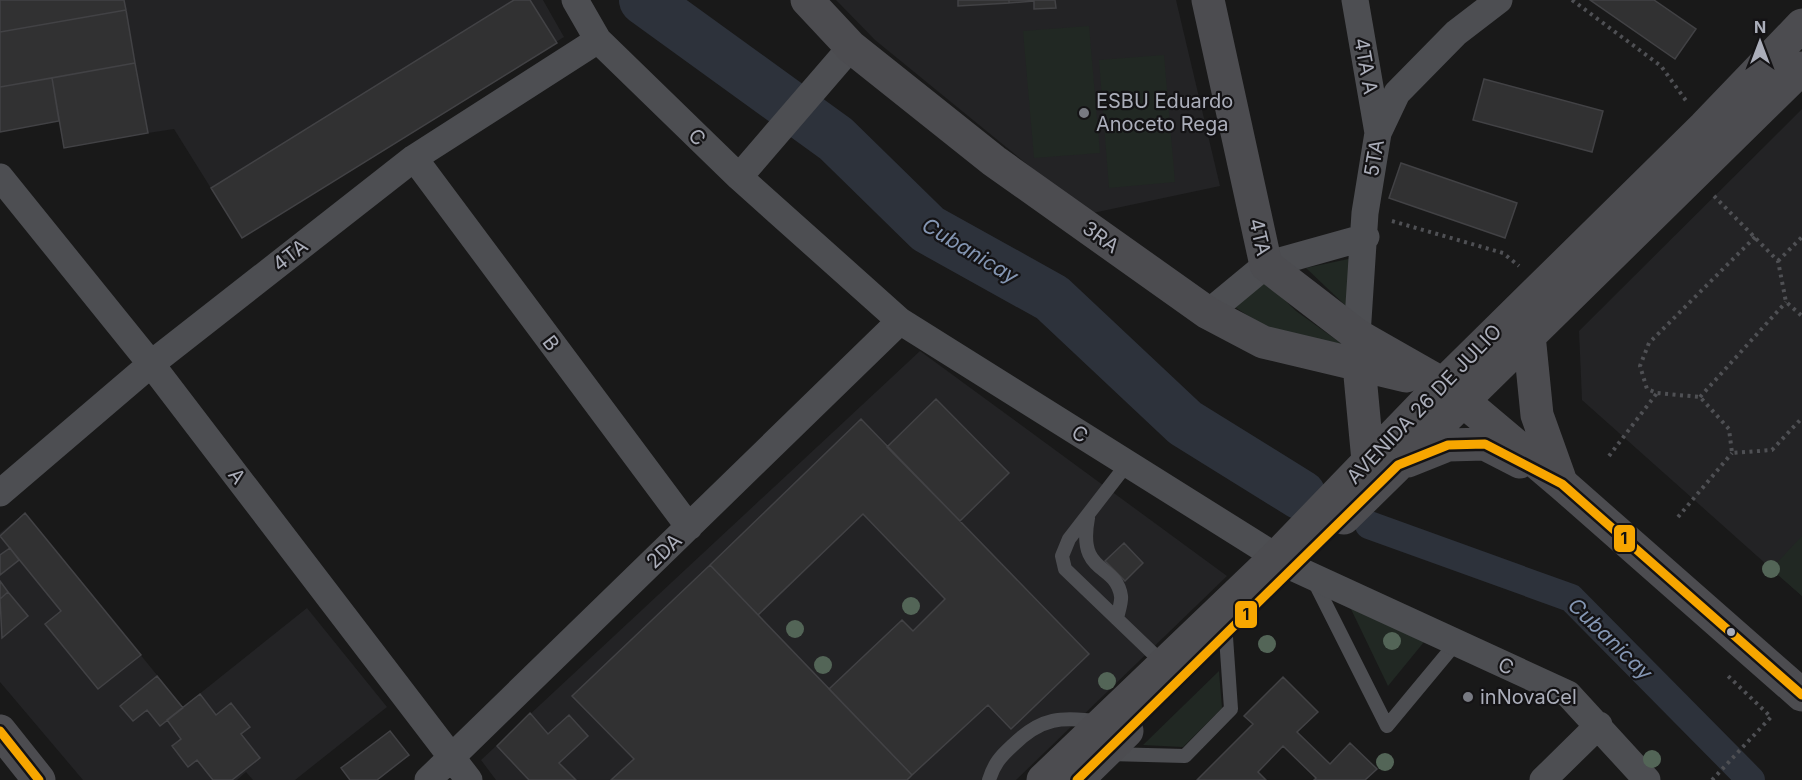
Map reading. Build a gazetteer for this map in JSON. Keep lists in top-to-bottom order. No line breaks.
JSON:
{"streets":{"main road":["3RA","4TA","AVENIDA 26 DE JULIO"],"street":["4TA A","C","5TA","B","A","2DA"]},"crossings":[["4TA A","5TA"],["C","4TA"],["C","AVENIDA 26 DE JULIO"],["C","2DA"],["5TA","3RA"],["5TA","4TA"],["3RA","4TA"],["4TA","B"],["4TA","AVENIDA 26 DE JULIO"],["4TA","A"],["B","2DA"],["A","2DA"]],"water":["Cubanicay"],"places":["ESBU Eduardo Anoceto Rega","inNovaCel"],"lines":["transit line 1"],"north":"top"}
